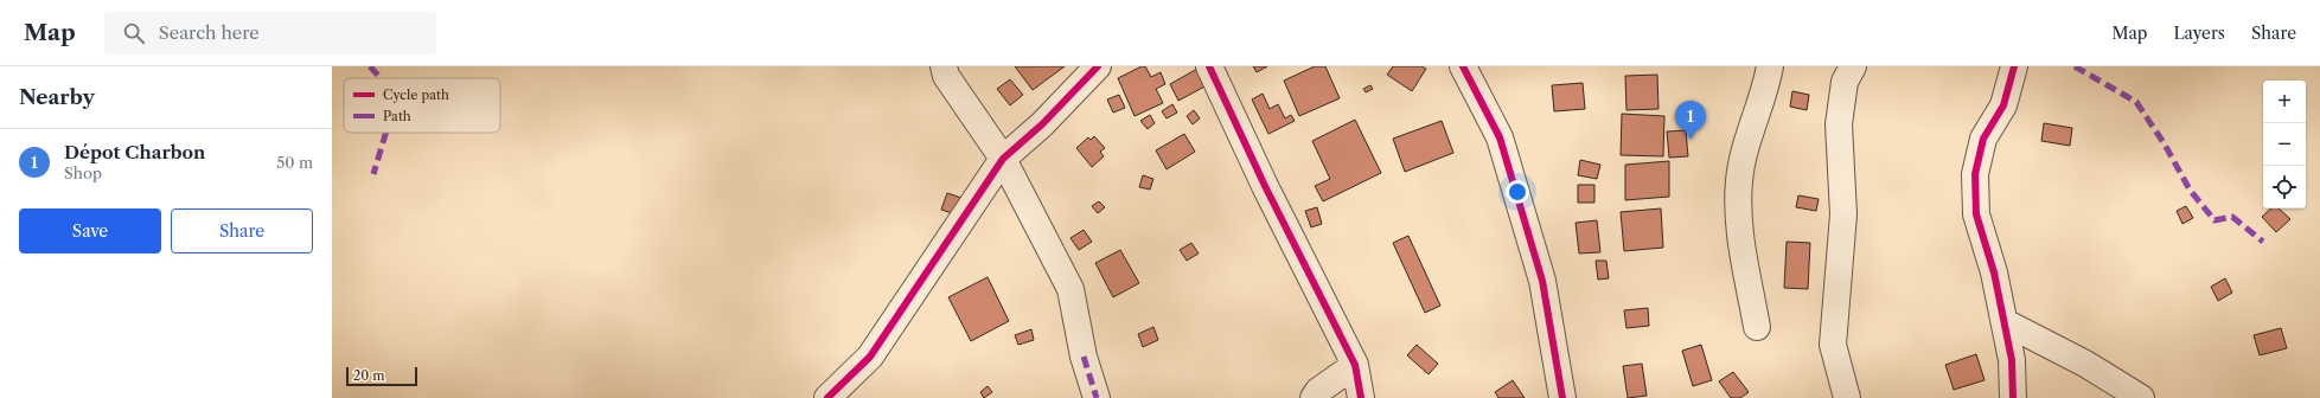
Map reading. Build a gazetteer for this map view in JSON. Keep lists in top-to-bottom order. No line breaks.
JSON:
{"legend":["Cycle path","Path"],"scale_bar":"20 m","page":{"header":"Map","search":"Search here","nav":["Map","Layers","Share"],"heading":"Nearby","map_buttons":["+","−"],"pins":"1","list":[{"mark":"1","name":"Dépot Charbon","note":"Shop","value":"50 m"}],"buttons":["Save","Share"],"scale":"20 m"}}
